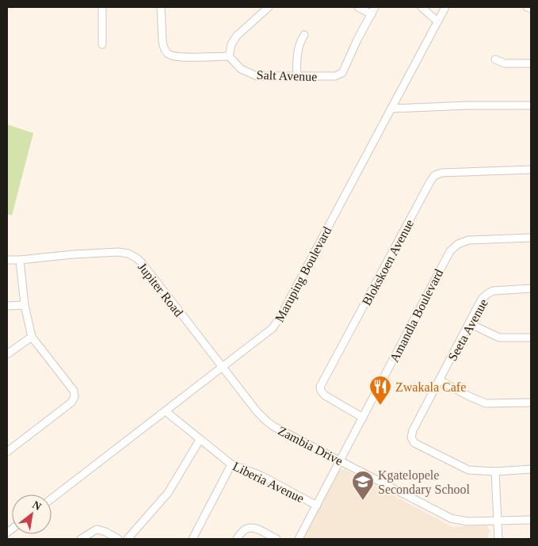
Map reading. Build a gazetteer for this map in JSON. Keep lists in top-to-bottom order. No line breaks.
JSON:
{"streets":{"street":["Salt Avenue","Blokskoen Avenue","Maruping Boulevard","Jupiter Road","Amandla Boulevard","Seeta Avenue","Zambia Drive","Liberia Avenue"]},"crossings":[["Blokskoen Avenue","Amandla Boulevard"],["Maruping Boulevard","Jupiter Road"],["Maruping Boulevard","Zambia Drive"],["Maruping Boulevard","Liberia Avenue"],["Jupiter Road","Zambia Drive"],["Amandla Boulevard","Zambia Drive"],["Amandla Boulevard","Liberia Avenue"]],"places":{"restaurant":["Zwakala Cafe"],"school or university":["Kgatelopele Secondary School"]},"north":"top right"}
